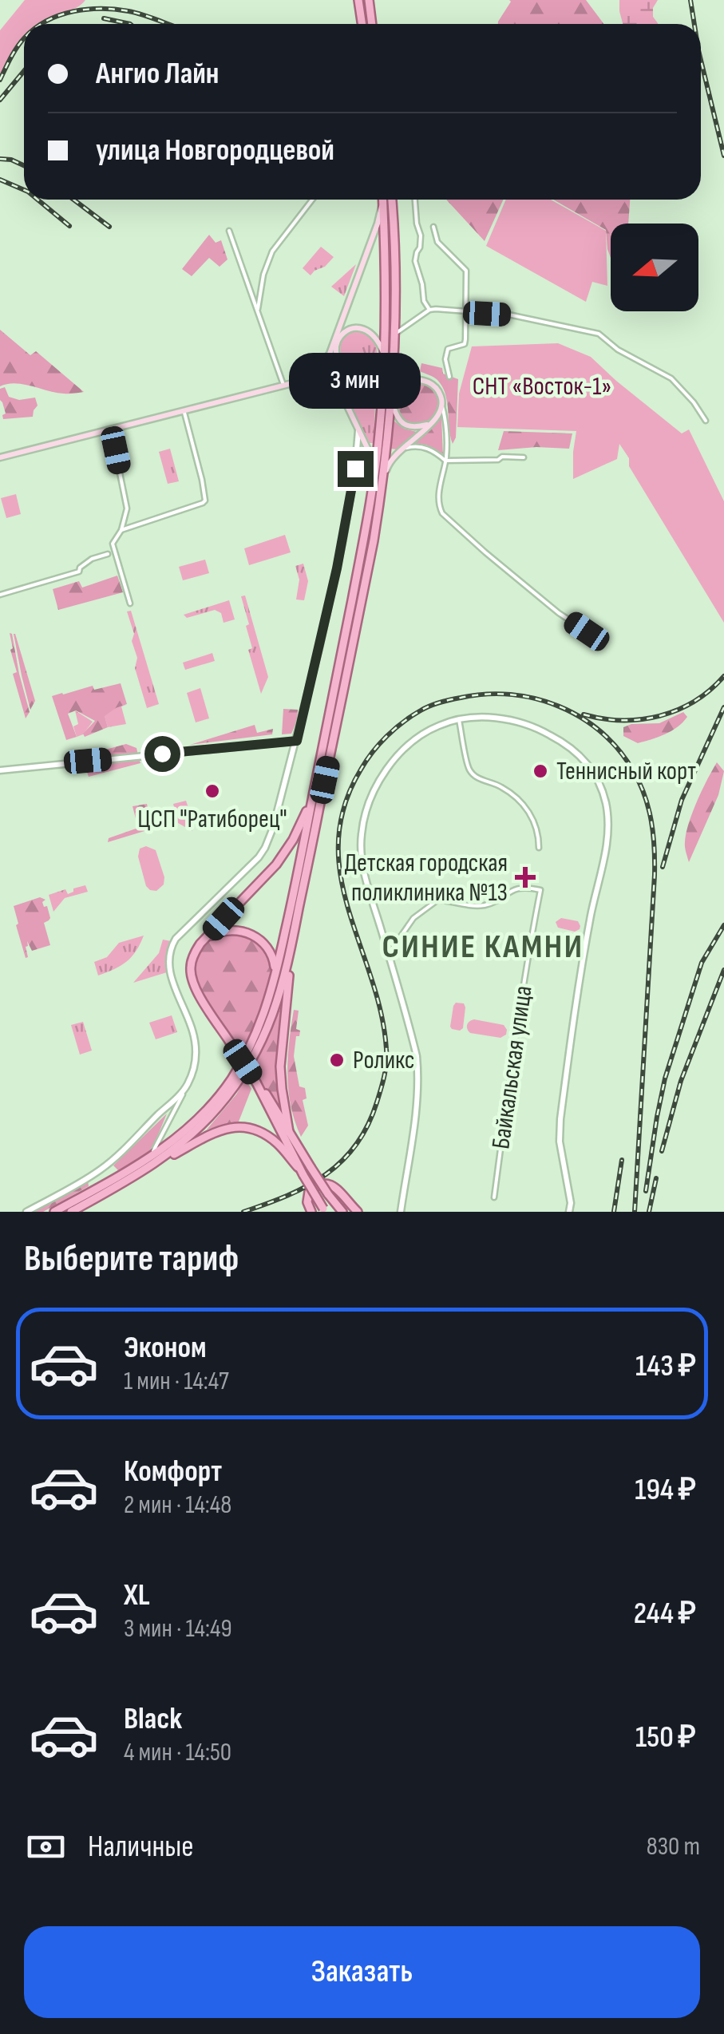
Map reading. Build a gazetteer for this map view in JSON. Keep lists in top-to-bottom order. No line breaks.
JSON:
{"streets":{"street":["Байкальская улица"]},"districts":["СИНИЕ КАМНИ"],"parks":["СНТ «Восток-1»"],"places":{"other":["Теннисный корт","ЦСП \"Ратиборец\"","Роликс"],"health":["Детская городская поликлиника №13"]},"north":"left","page":{"banner":["Ангио Лайн","улица Новгородцевой"],"bubble":"3 мин","heading":"Выберите тариф","list":[{"name":"Эконом","note":"1 мин · 14:47","value":"143 ₽"},{"name":"Комфорт","note":"2 мин · 14:48","value":"194 ₽"},{"name":"XL","note":"3 мин · 14:49","value":"244 ₽"},{"name":"Black","note":"4 мин · 14:50","value":"150 ₽"}],"pay":["Наличные","830 m"],"buttons":"Заказать"}}
